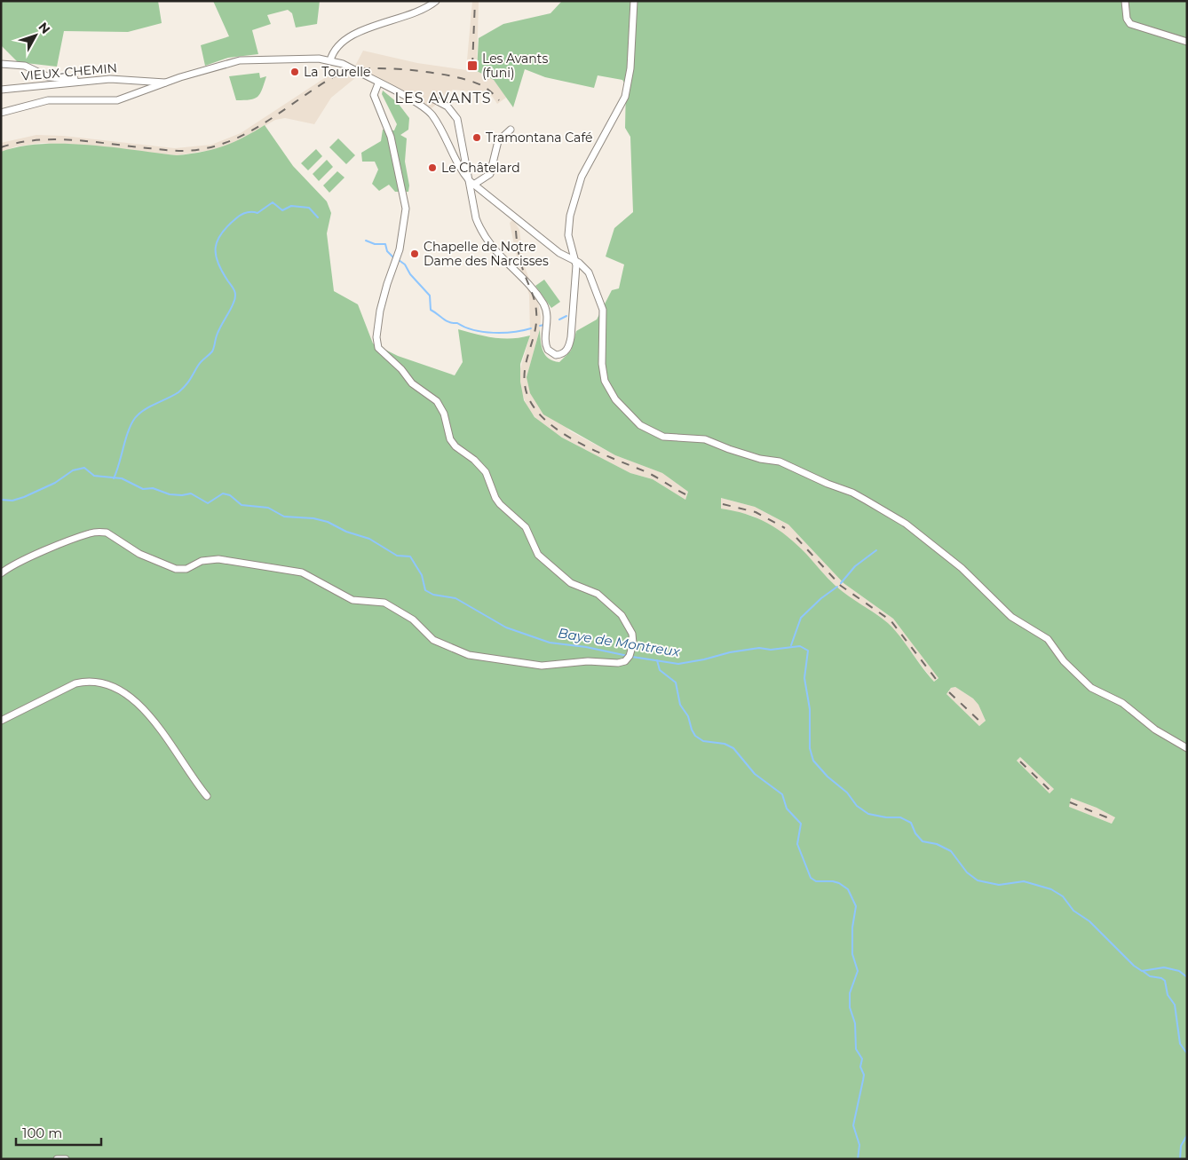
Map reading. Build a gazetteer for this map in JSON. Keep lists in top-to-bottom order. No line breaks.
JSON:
{"streets":{"street":["VIEUX-CHEMIN"]},"districts":["LES AVANTS"],"water":["Baye de Montreux"],"places":{"transit":["Les Avants (funi)"],"other":["La Tourelle","Tramontana Café","Le Châtelard","Chapelle de Notre Dame des Narcisses"]},"scale_bar":"100 m","north":"top right"}
